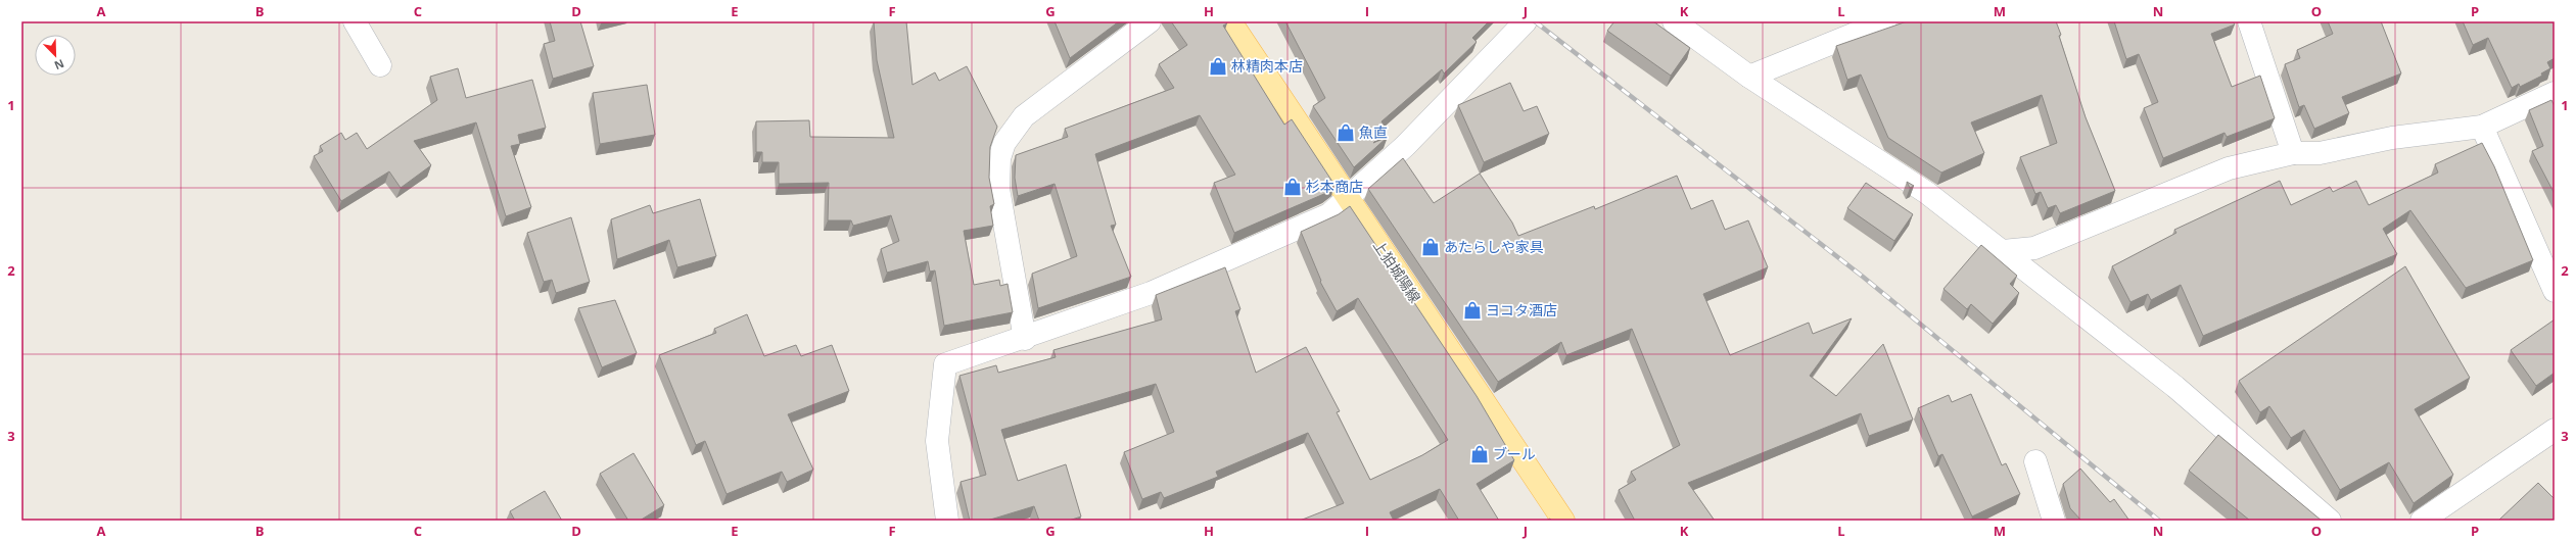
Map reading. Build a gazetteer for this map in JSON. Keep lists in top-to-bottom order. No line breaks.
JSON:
{"streets":{"main road":["上狛城陽線"]},"places":{"shop":["林精肉本店","魚直","杉本商店","あたらしや家具","ヨコタ酒店","ブール"]},"north":"bottom right","grid":{"columns":["A","B","C","D","E","F","G","H","I","J","K","L","M","N","O","P"],"rows":["1","2","3"]}}
